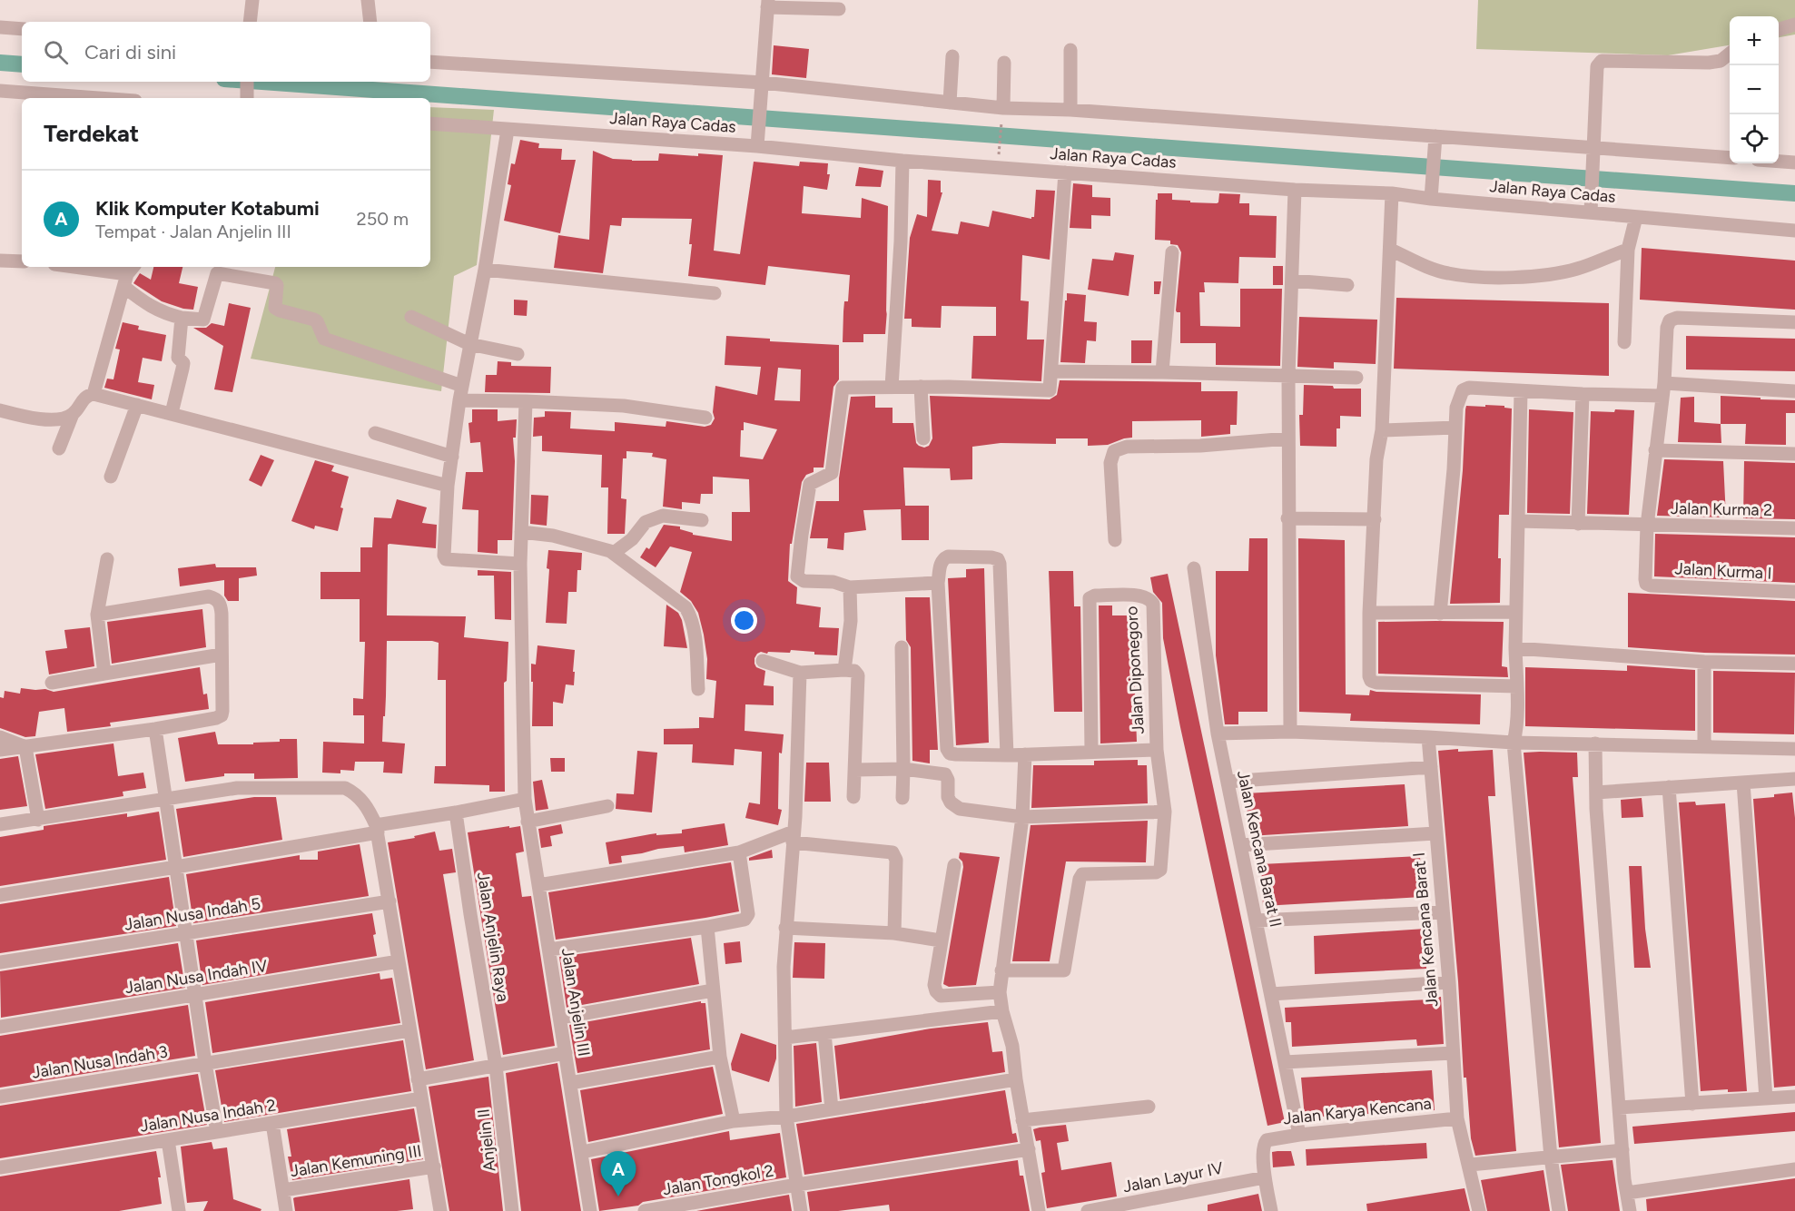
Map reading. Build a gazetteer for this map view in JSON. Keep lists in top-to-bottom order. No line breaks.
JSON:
{"streets":{"street":["Jalan Raya Cadas","Jalan Kurma 2","Jalan Kurma I","Jalan Diponegoro","Jalan Kencana Barat II","Jalan Nusa Indah 5","Jalan Kencana Barat I","Jalan Anjelin Raya","Jalan Nusa Indah IV","Jalan Anjelin III","Jalan Nusa Indah 3","Jalan Karya Kencana","Jalan Nusa Indah 2","Anjelin II","Jalan Kemuning III","Jalan Layur IV","Jalan Tongkol 2"]},"crossings":[["Jalan Kurma 2","Jalan Kurma I"],["Jalan Kencana Barat II","Jalan Karya Kencana"],["Jalan Kencana Barat I","Jalan Karya Kencana"],["Jalan Anjelin Raya","Anjelin II"],["Jalan Karya Kencana","Jalan Layur IV"]],"page":{"map_buttons":["+","−"],"search":"Cari di sini","heading":"Terdekat","list":[{"mark":"A","name":"Klik Komputer Kotabumi","note":"Tempat · Jalan Anjelin III","value":"250 m"}],"pins":"A"}}
